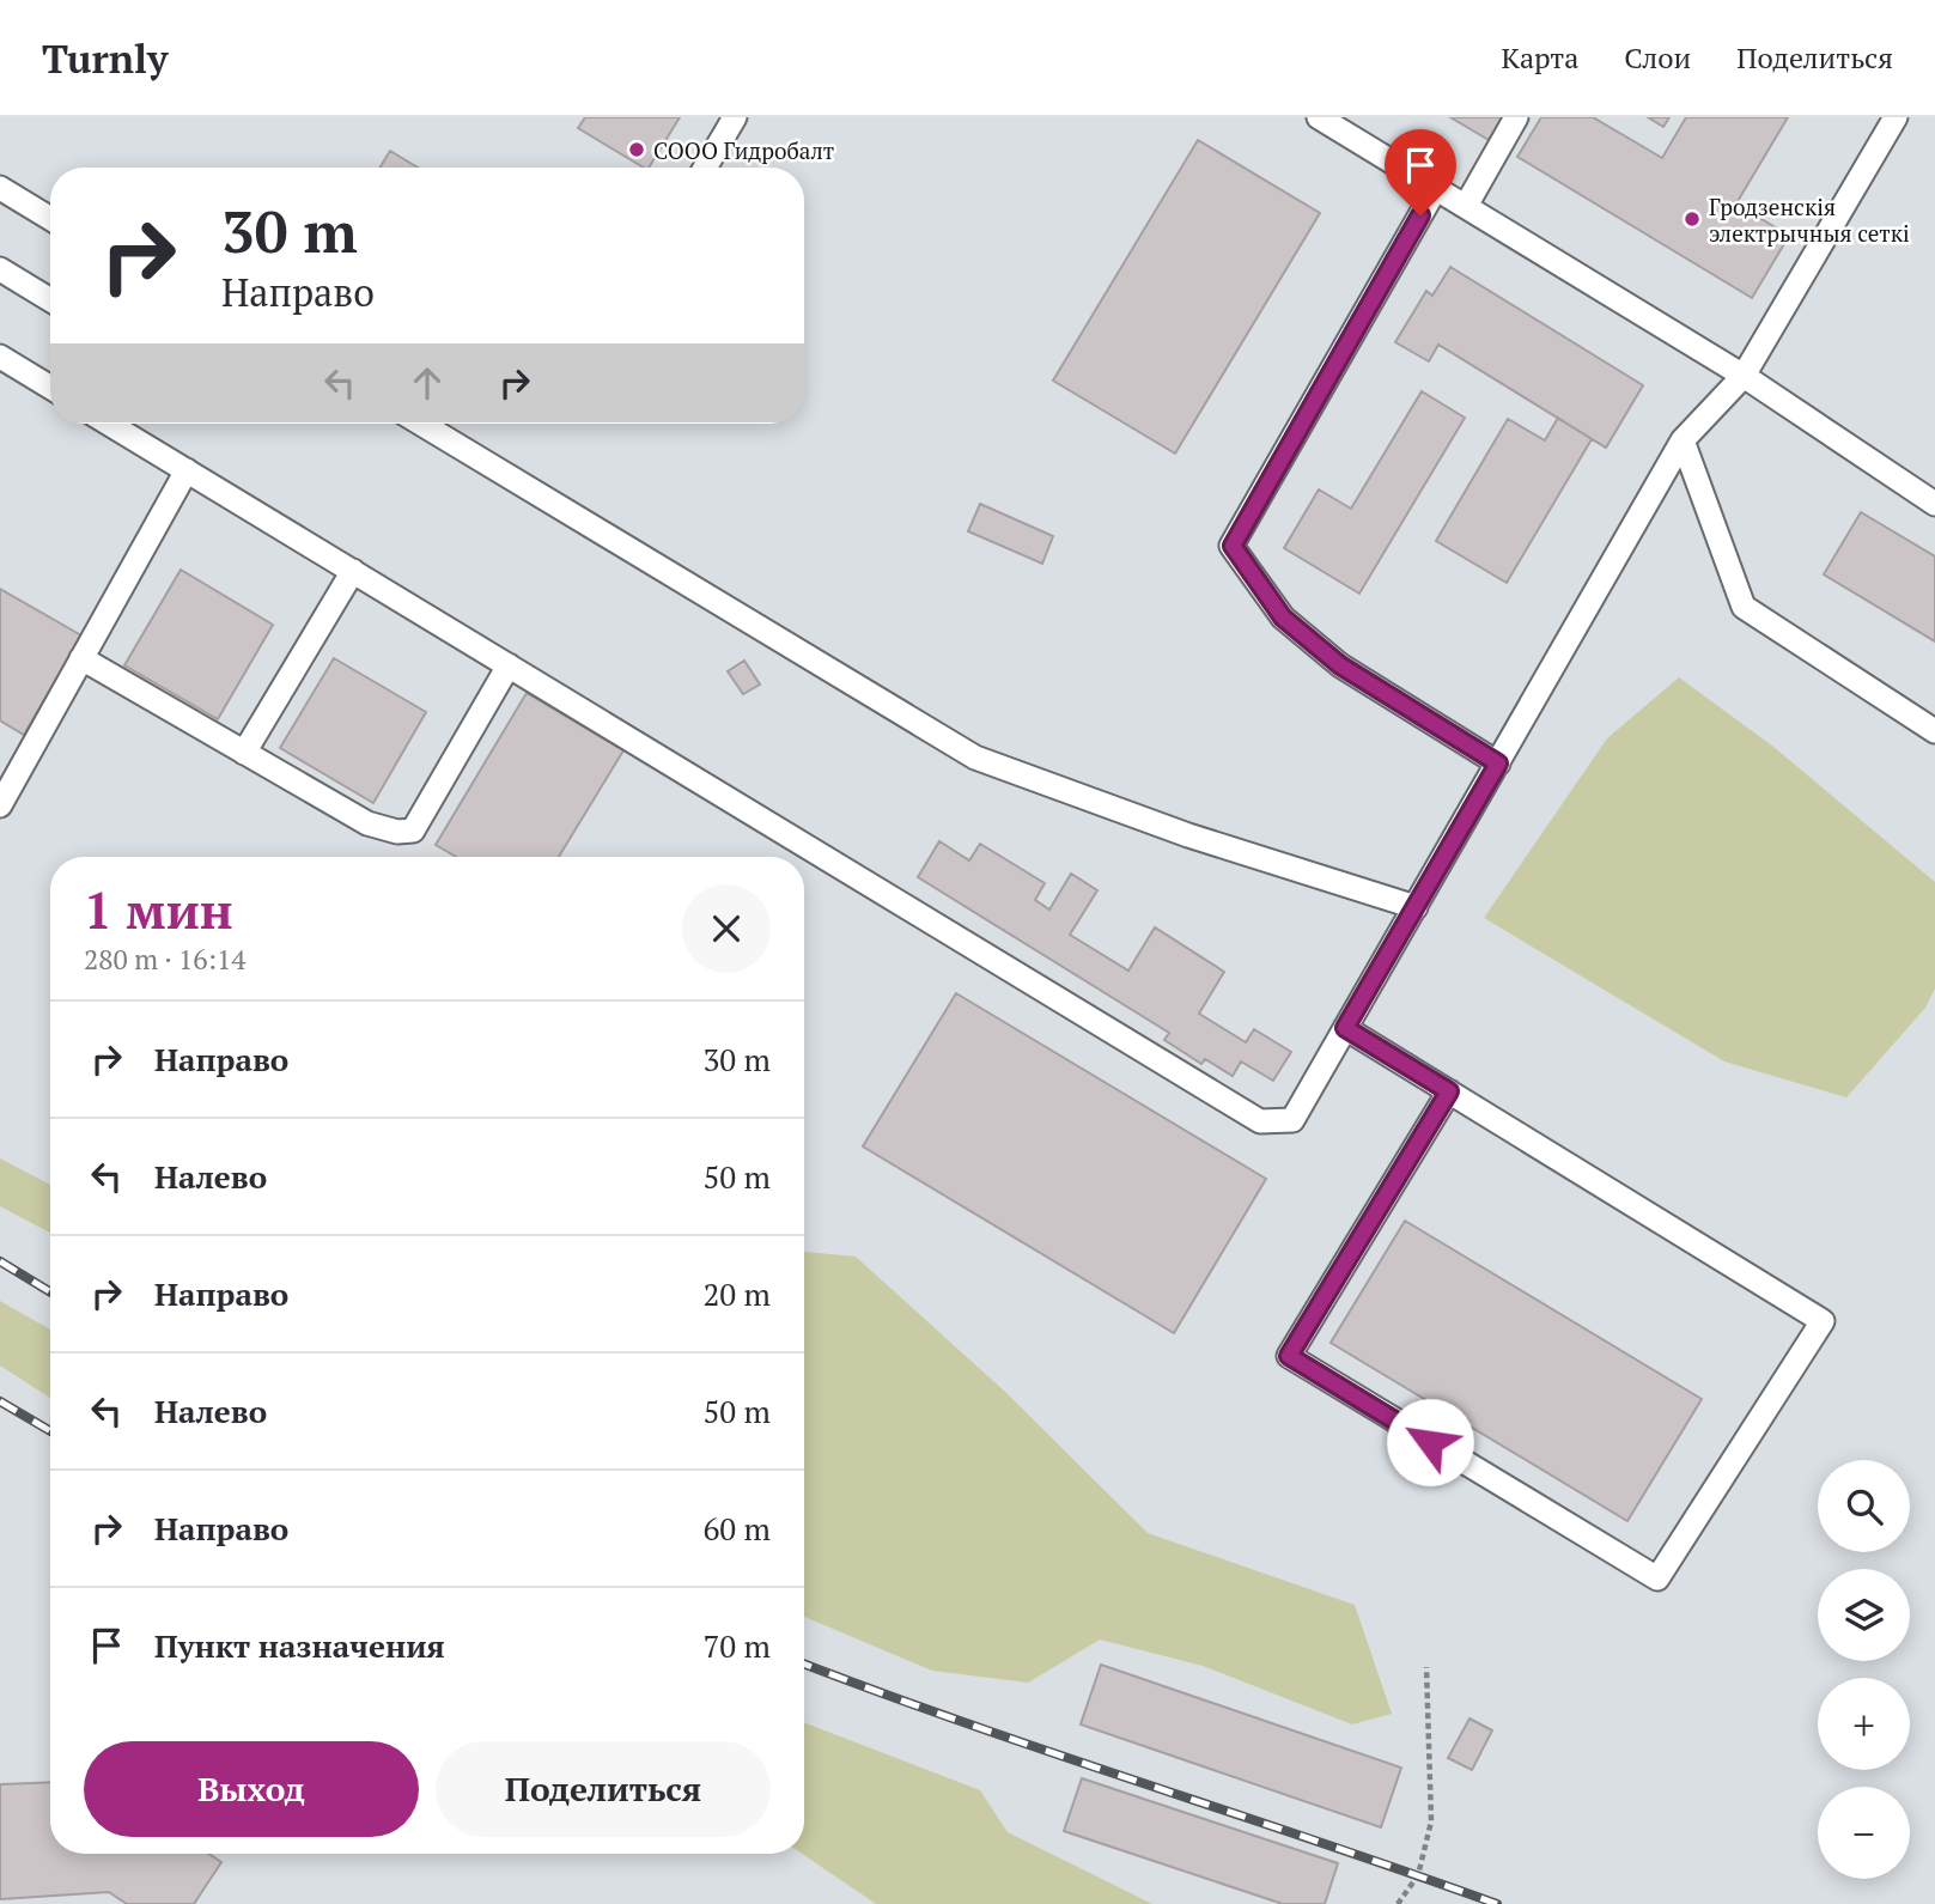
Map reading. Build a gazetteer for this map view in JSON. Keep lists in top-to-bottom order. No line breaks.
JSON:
{"places":["СООО Гидробалт","Гродзенскія электрычныя сеткі"],"page":{"header":"Turnly","nav":["Карта","Слои","Поделиться"],"turn":["30 m","Направо"],"heading":["1 мин","280 m · 16:14"],"list":[{"name":"Направо","value":"30 m"},{"name":"Налево","value":"50 m"},{"name":"Направо","value":"20 m"},{"name":"Налево","value":"50 m"},{"name":"Направо","value":"60 m"},{"name":"Пункт назначения","value":"70 m"}],"map_buttons":["+","−"],"buttons":["Выход","Поделиться"]}}
